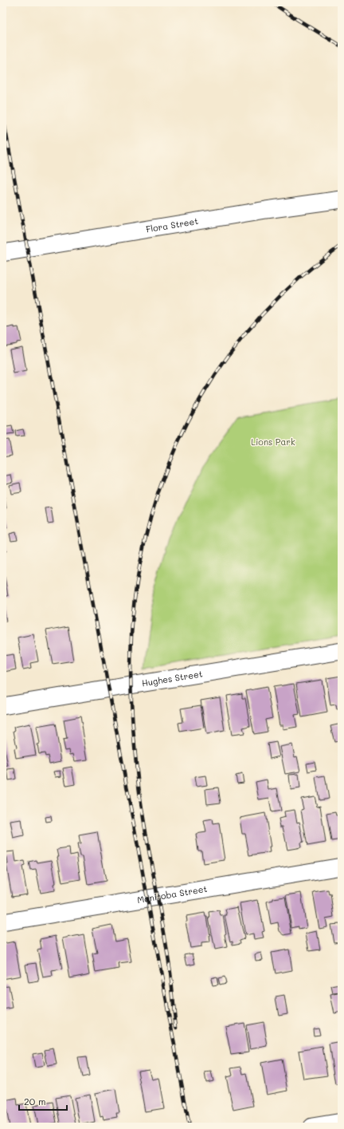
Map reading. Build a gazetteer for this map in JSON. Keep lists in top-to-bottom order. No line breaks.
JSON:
{"streets":{"street":["Flora Street","Hughes Street","Manitoba Street"]},"parks":["Lions Park"],"scale_bar":"20 m"}
